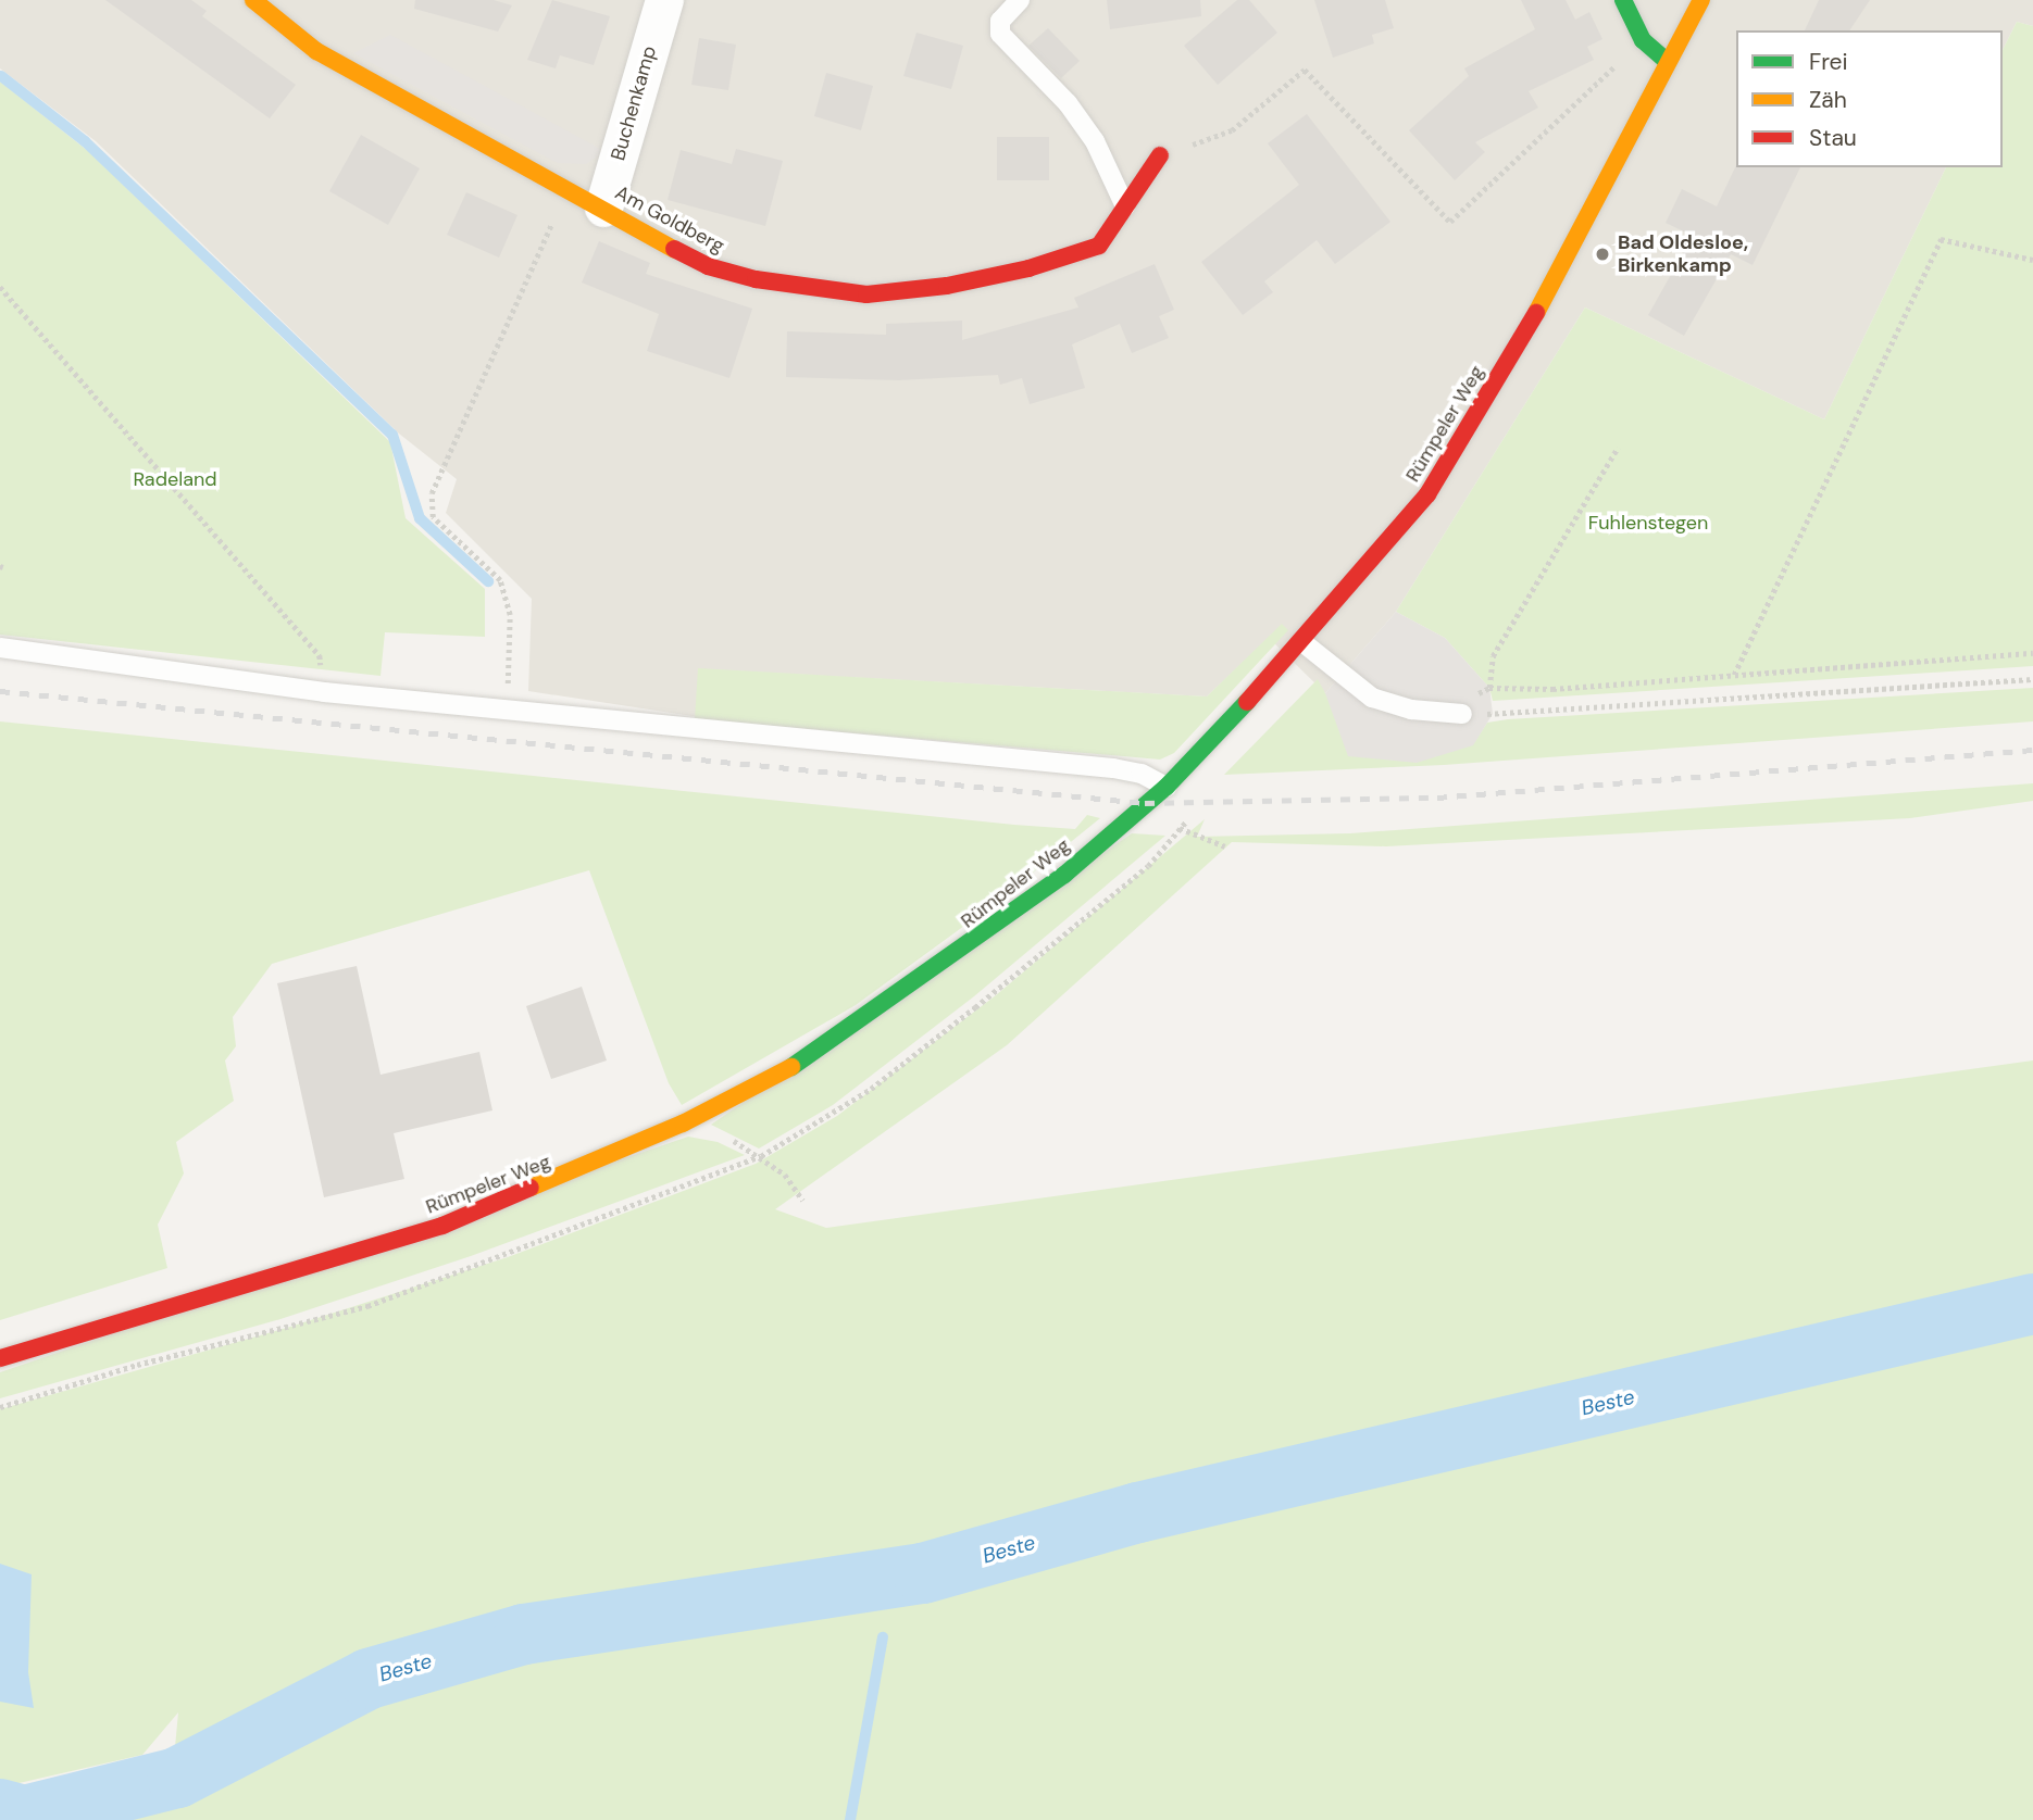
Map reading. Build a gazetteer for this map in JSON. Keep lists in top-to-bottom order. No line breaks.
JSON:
{"streets":{"street":["Buchenkamp","Am Goldberg","Rümpeler Weg"]},"crossings":[["Buchenkamp","Am Goldberg"]],"water":["Beste"],"parks":["Radeland","Fuhlenstegen"],"places":["Bad Oldesloe, Birkenkamp"],"legend":["Frei","Zäh","Stau"]}
